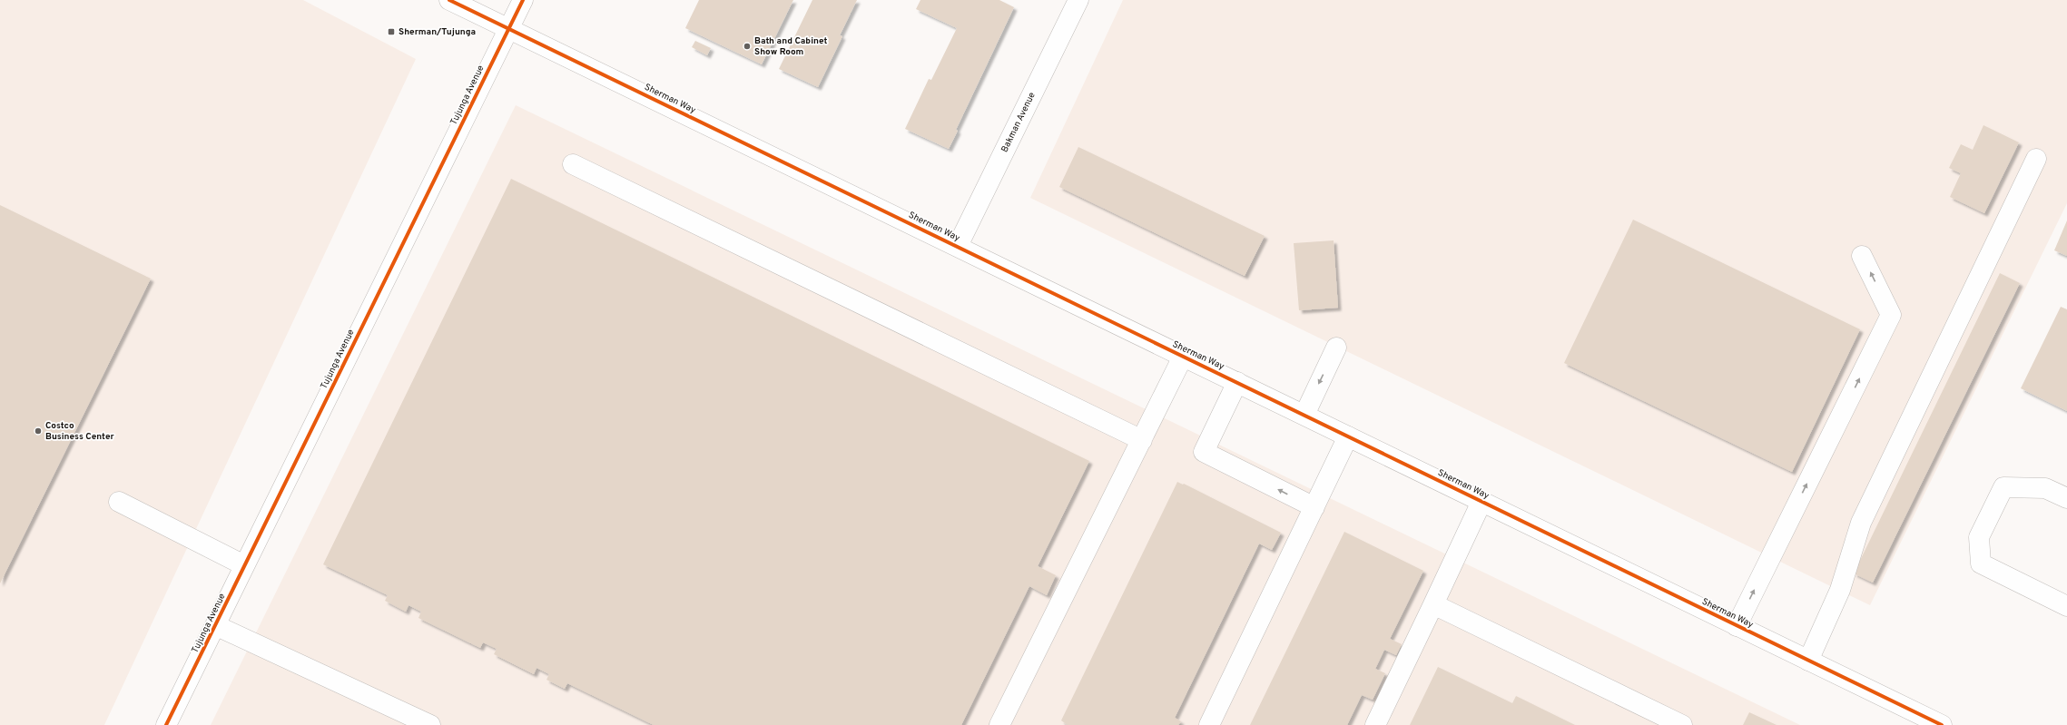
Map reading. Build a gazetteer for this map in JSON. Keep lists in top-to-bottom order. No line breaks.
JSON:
{"streets":{"main road":["Tujunga Avenue","Sherman Way","Bakman Avenue"]},"crossings":[["Tujunga Avenue","Sherman Way"],["Sherman Way","Bakman Avenue"]],"places":{"transit":["Sherman/Tujunga"],"other":["Bath and Cabinet Show Room","Costco Business Center"]}}
